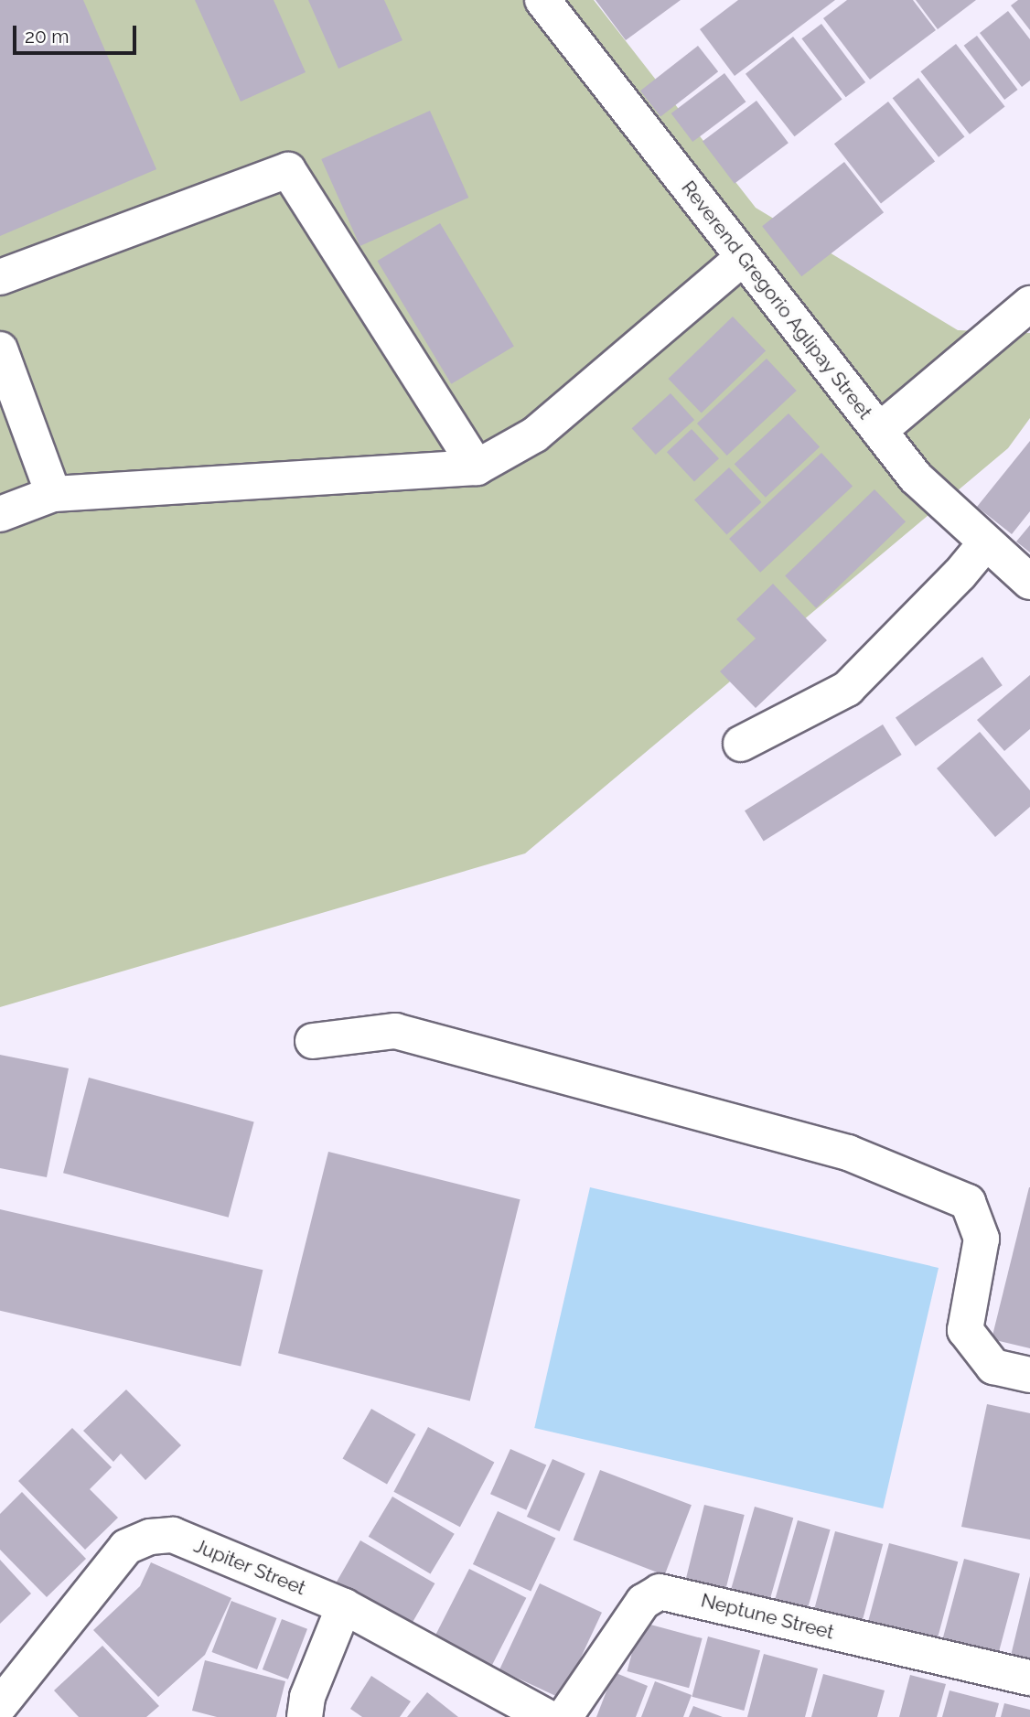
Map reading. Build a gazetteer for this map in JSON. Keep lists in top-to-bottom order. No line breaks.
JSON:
{"streets":{"street":["Reverend Gregorio Aglipay Street","Jupiter Street","Neptune Street"]},"scale_bar":"20 m"}
